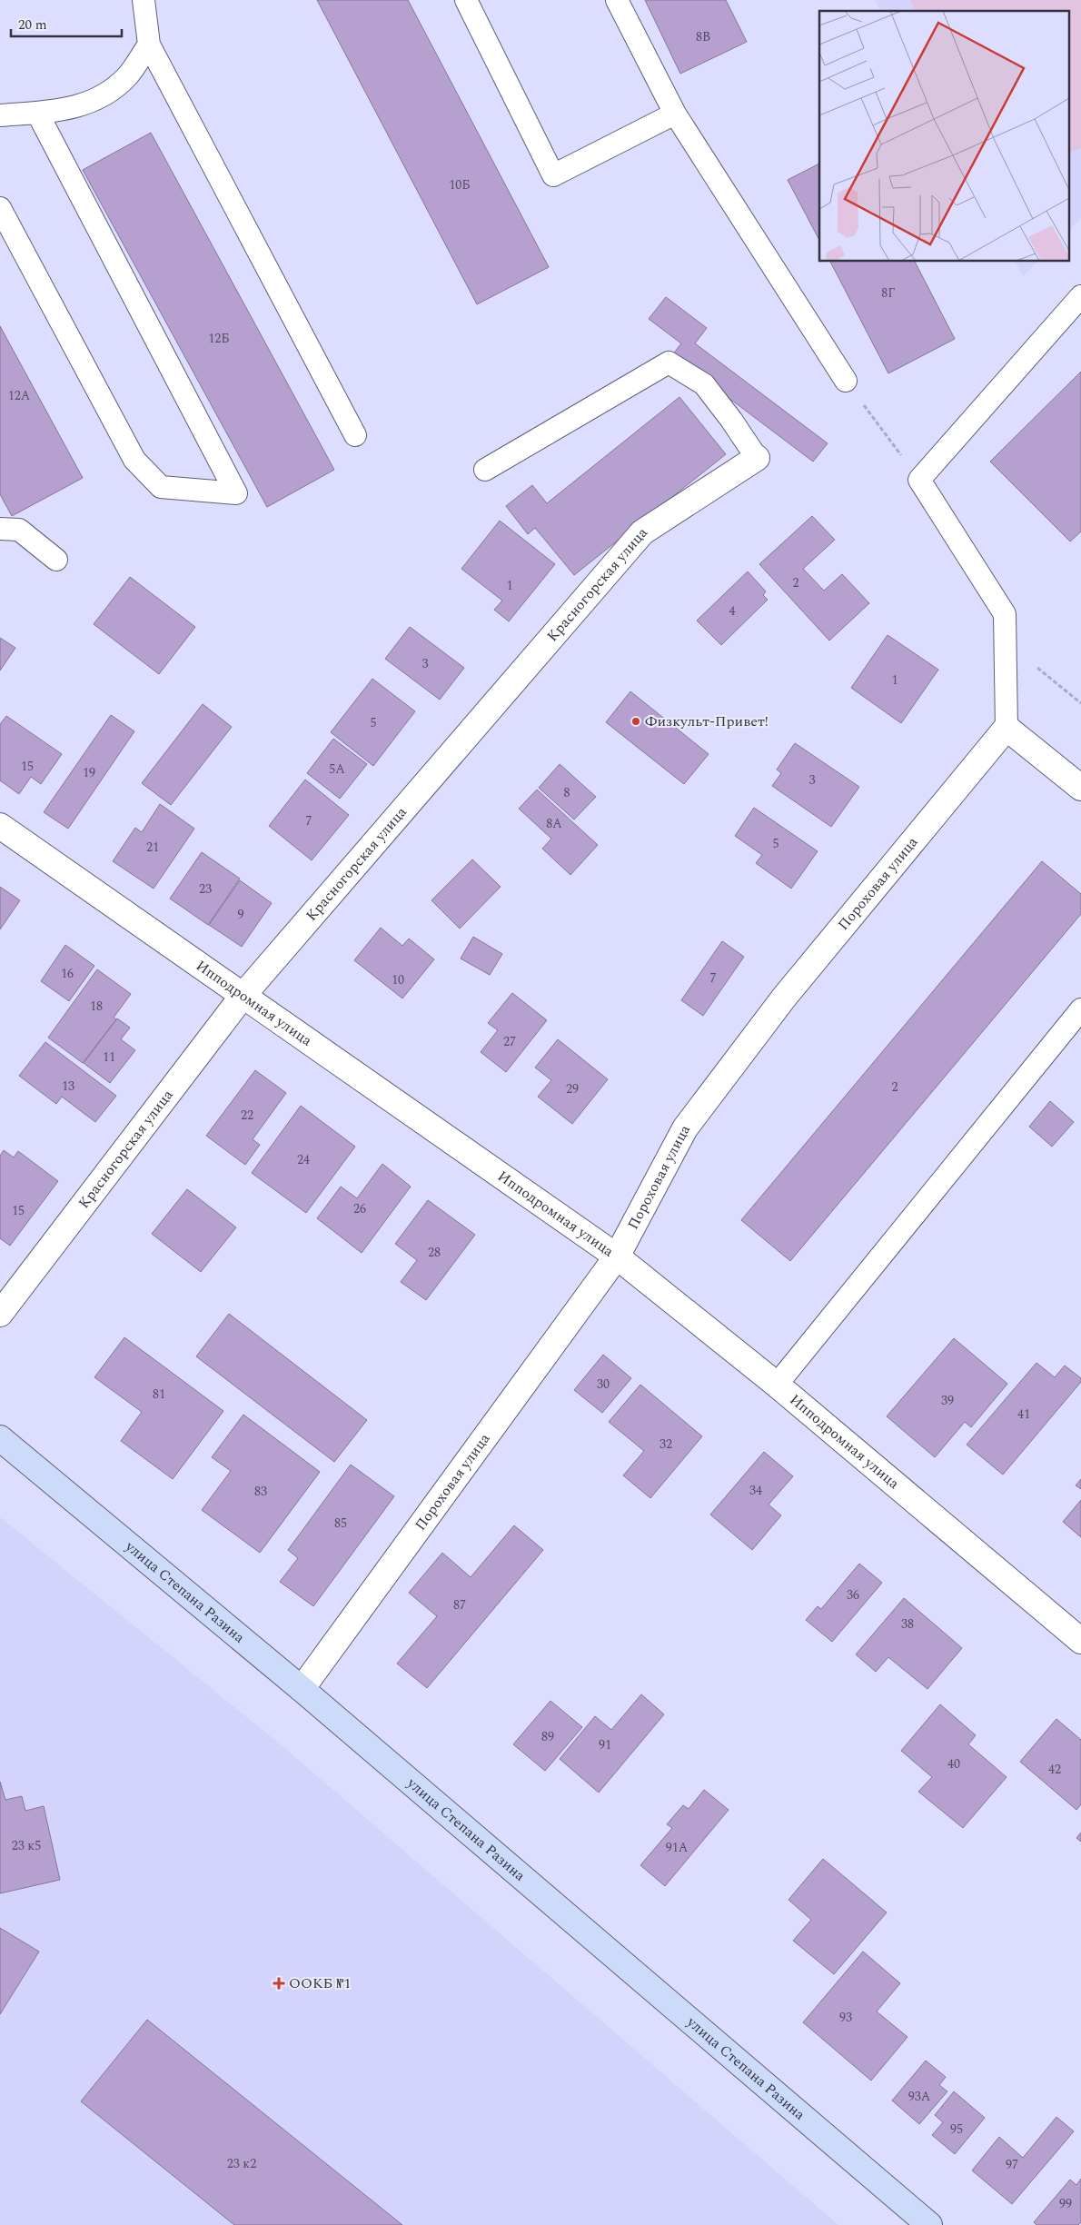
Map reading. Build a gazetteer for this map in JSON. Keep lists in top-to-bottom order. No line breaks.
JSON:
{"streets":{"main road":["улица Степана Разина"],"street":["Красногорская улица","Пороховая улица","Ипподромная улица"]},"crossings":[["Красногорская улица","Ипподромная улица"],["Пороховая улица","Ипподромная улица"],["Пороховая улица","улица Степана Разина"]],"places":{"other":["Физкульт-Привет!"],"health":["ООКБ №1"]},"house_numbers":["8В","10Б","8Г","12Б","12А","2","1","4","3","1","5","15","5А","19","3","8","7","8А","5","21","23","9","16","7","10","18","27","11","13","2","29","22","24","26","15","28","30","81","39","41","32","34","83","85","36","87","38","89","91","40","42","23 к5","91А","93","93А","95","23 к2","97","99"],"scale_bar":"20 m"}
